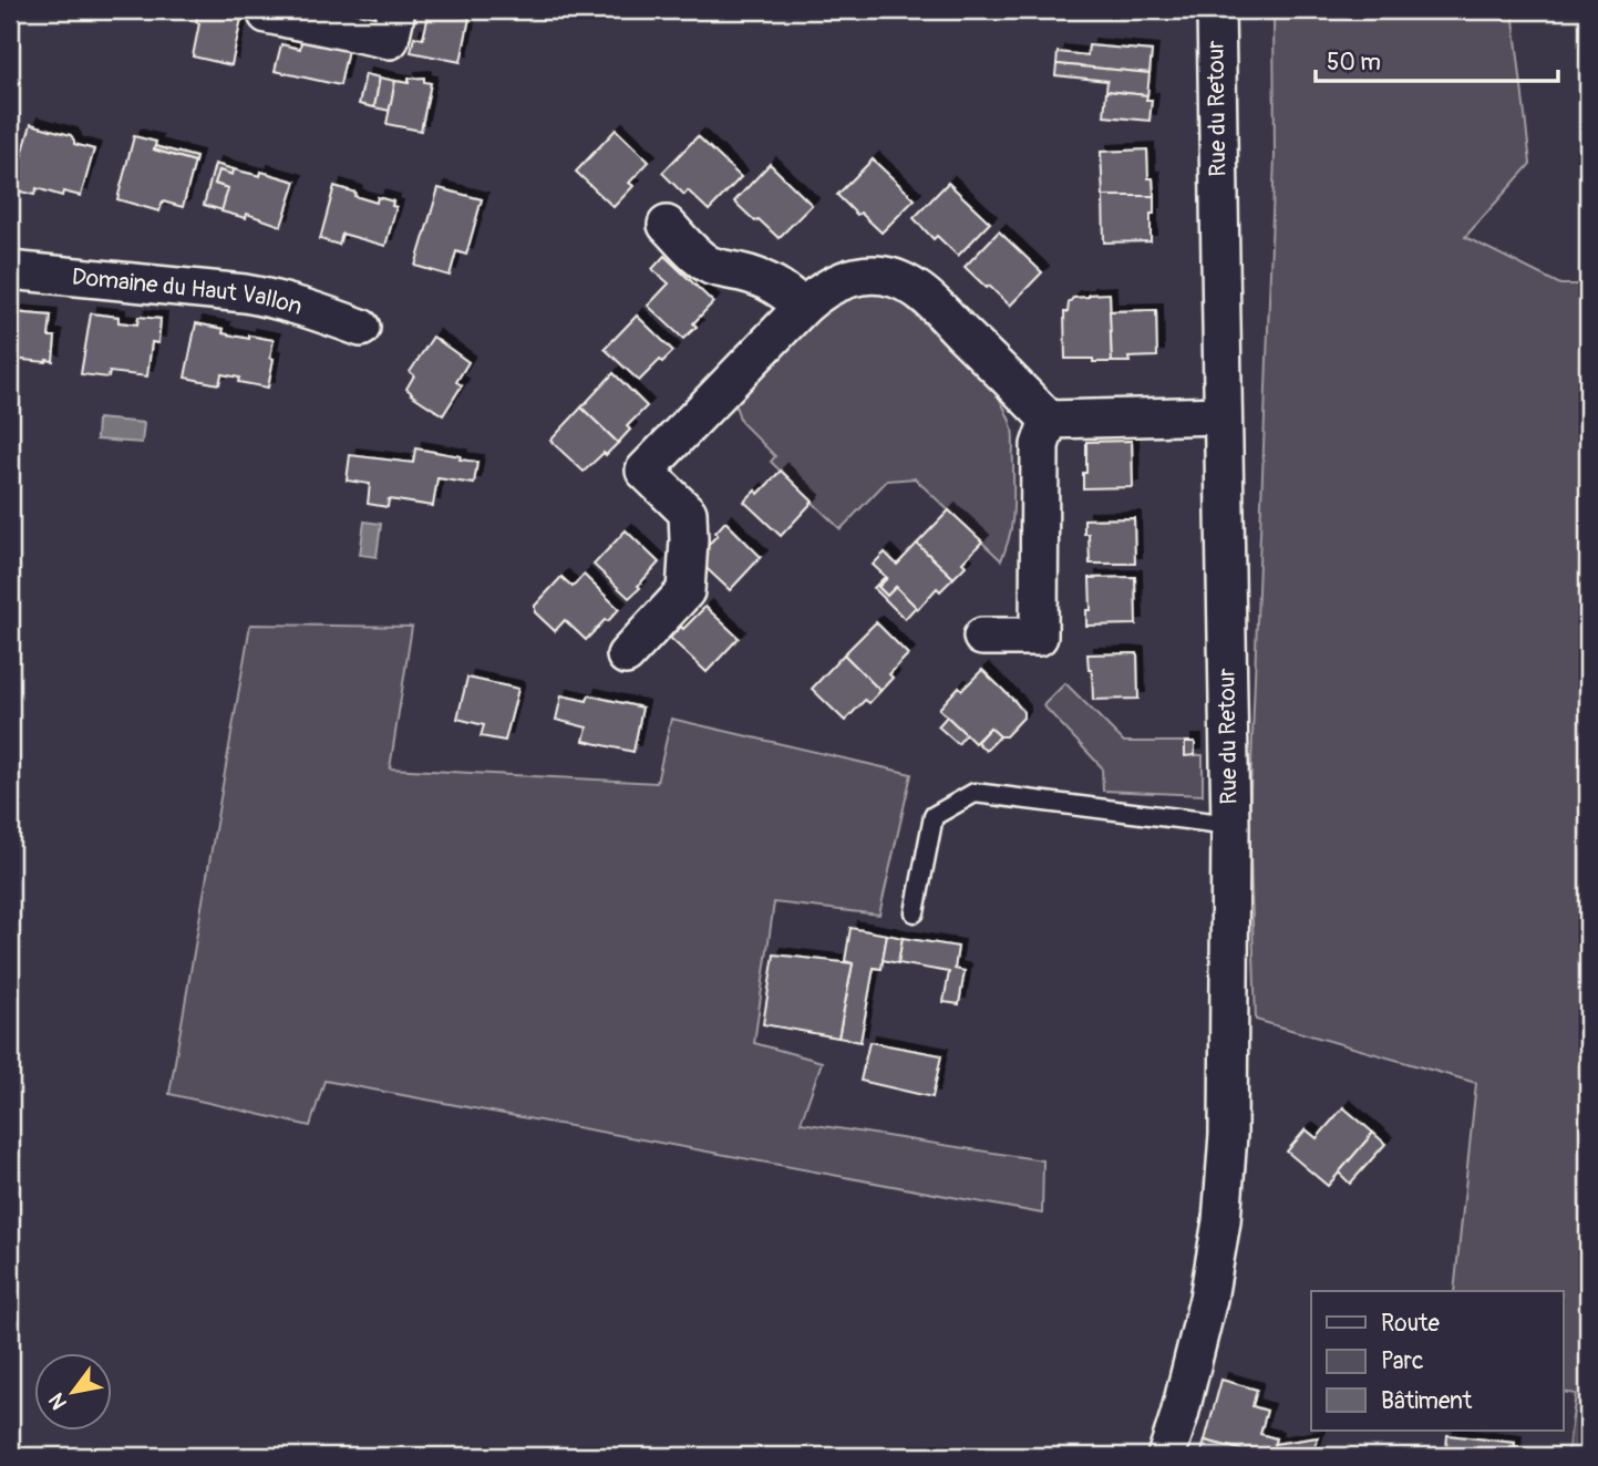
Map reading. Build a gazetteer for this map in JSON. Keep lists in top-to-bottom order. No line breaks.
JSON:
{"streets":{"street":["Rue du Retour","Domaine du Haut Vallon"]},"legend":["Route","Parc","Bâtiment"],"scale_bar":"50 m","north":"bottom left"}
